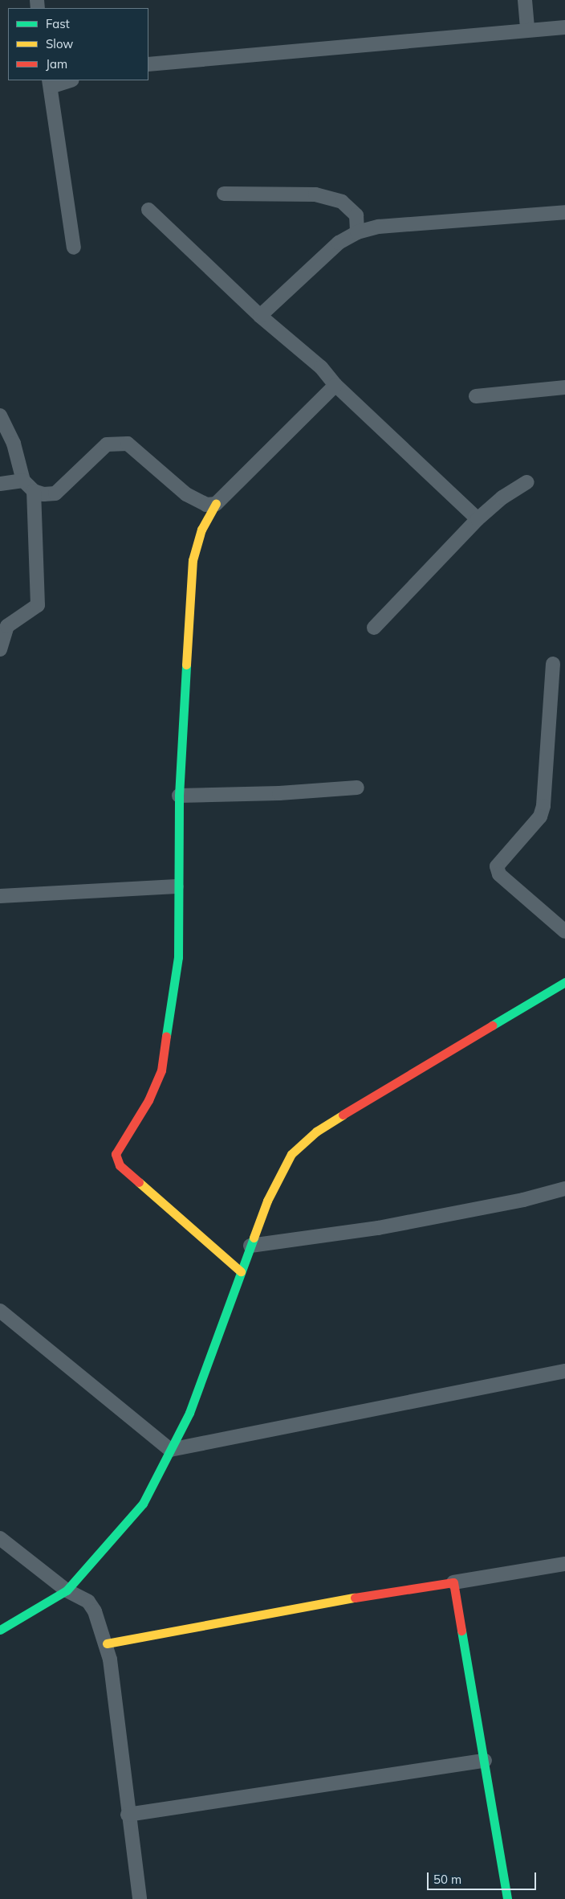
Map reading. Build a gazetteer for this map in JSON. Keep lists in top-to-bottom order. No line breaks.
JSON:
{"legend":["Fast","Slow","Jam"],"scale_bar":"50 m"}
